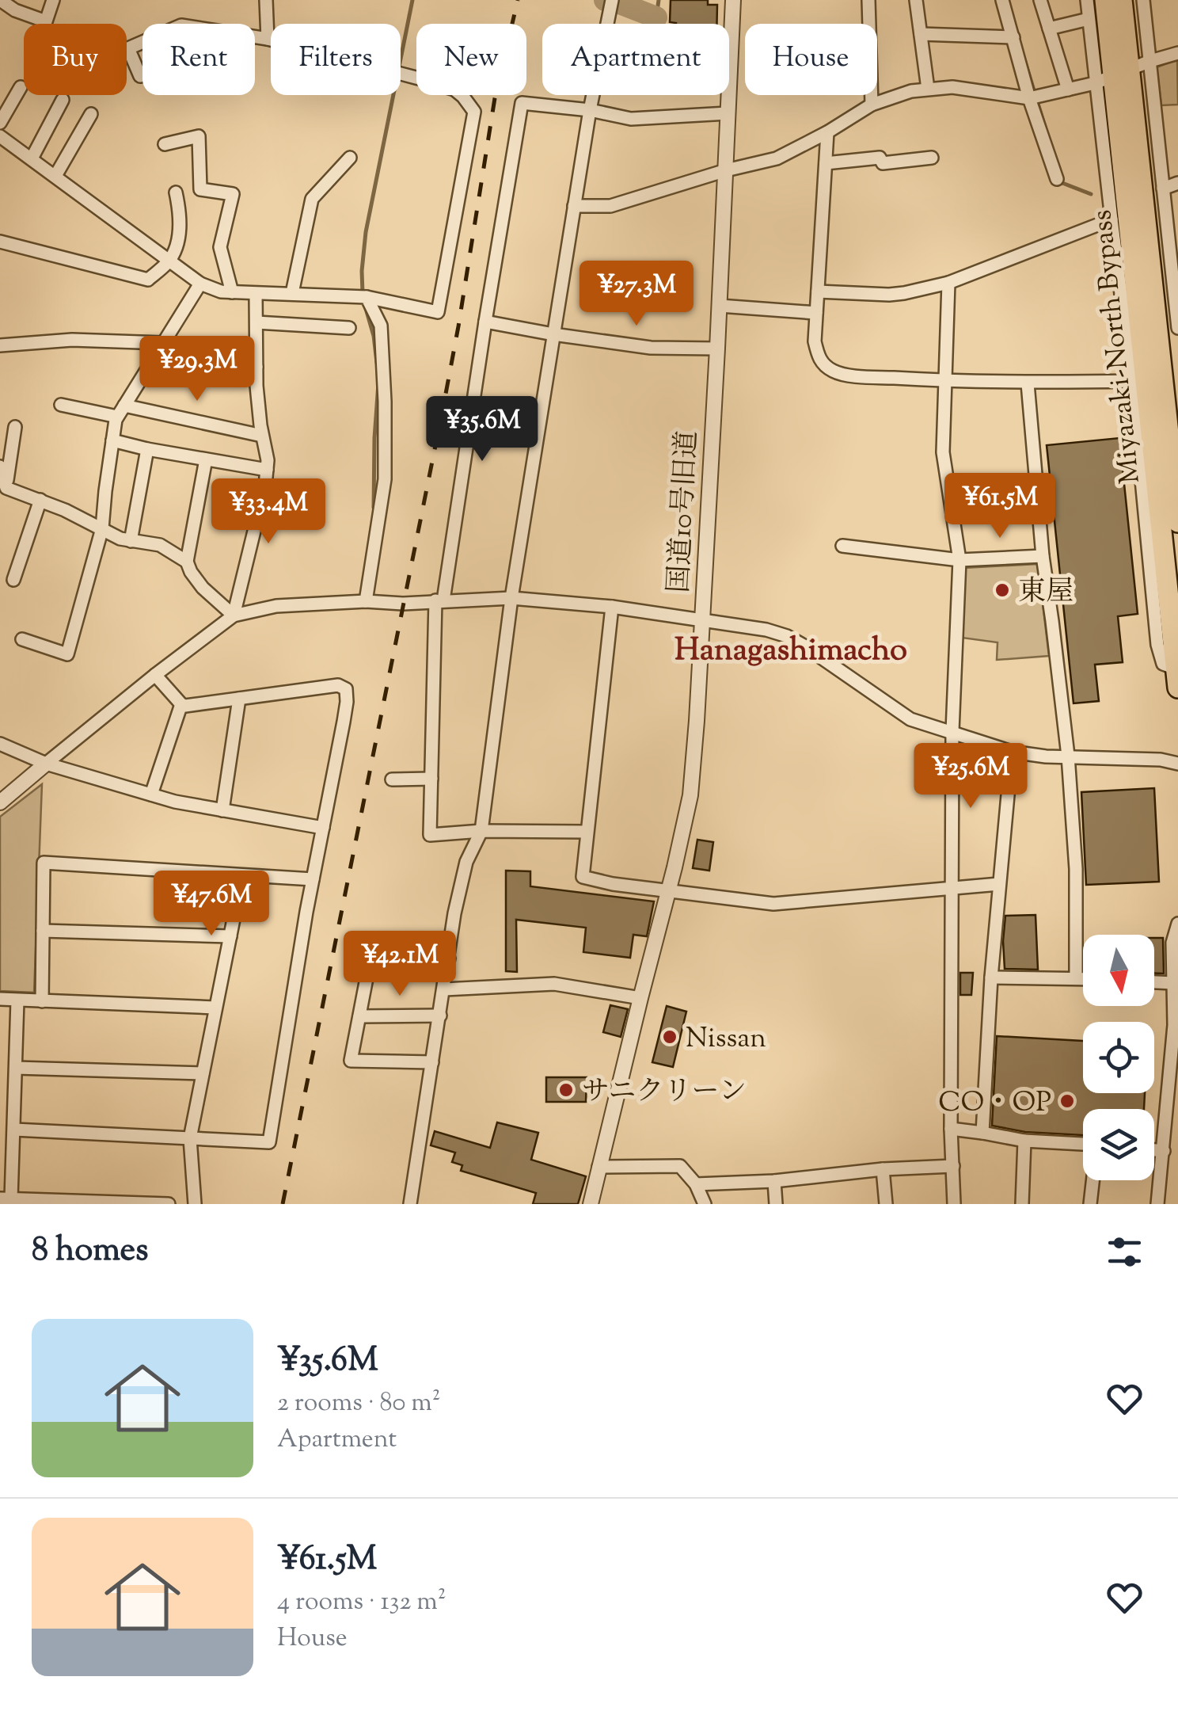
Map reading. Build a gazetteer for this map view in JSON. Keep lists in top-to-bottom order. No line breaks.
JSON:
{"streets":{"highway":["Miyazaki-North Bypass"],"street":["国道10号旧道"]},"districts":["Hanagashimacho"],"places":["東屋","Nissan","サニクリーン","CO・OP"],"north":"bottom","page":{"chip":["Buy","Rent","Filters","New","Apartment","House"],"price":["¥27.3M","¥29.3M","¥35.6M","¥61.5M","¥33.4M","¥25.6M","¥47.6M","¥42.1M"],"heading":"8 homes","list":[{"name":"¥35.6M","note":"2 rooms · 80 m² · Apartment"},{"name":"¥61.5M","note":"4 rooms · 132 m² · House"}]}}
